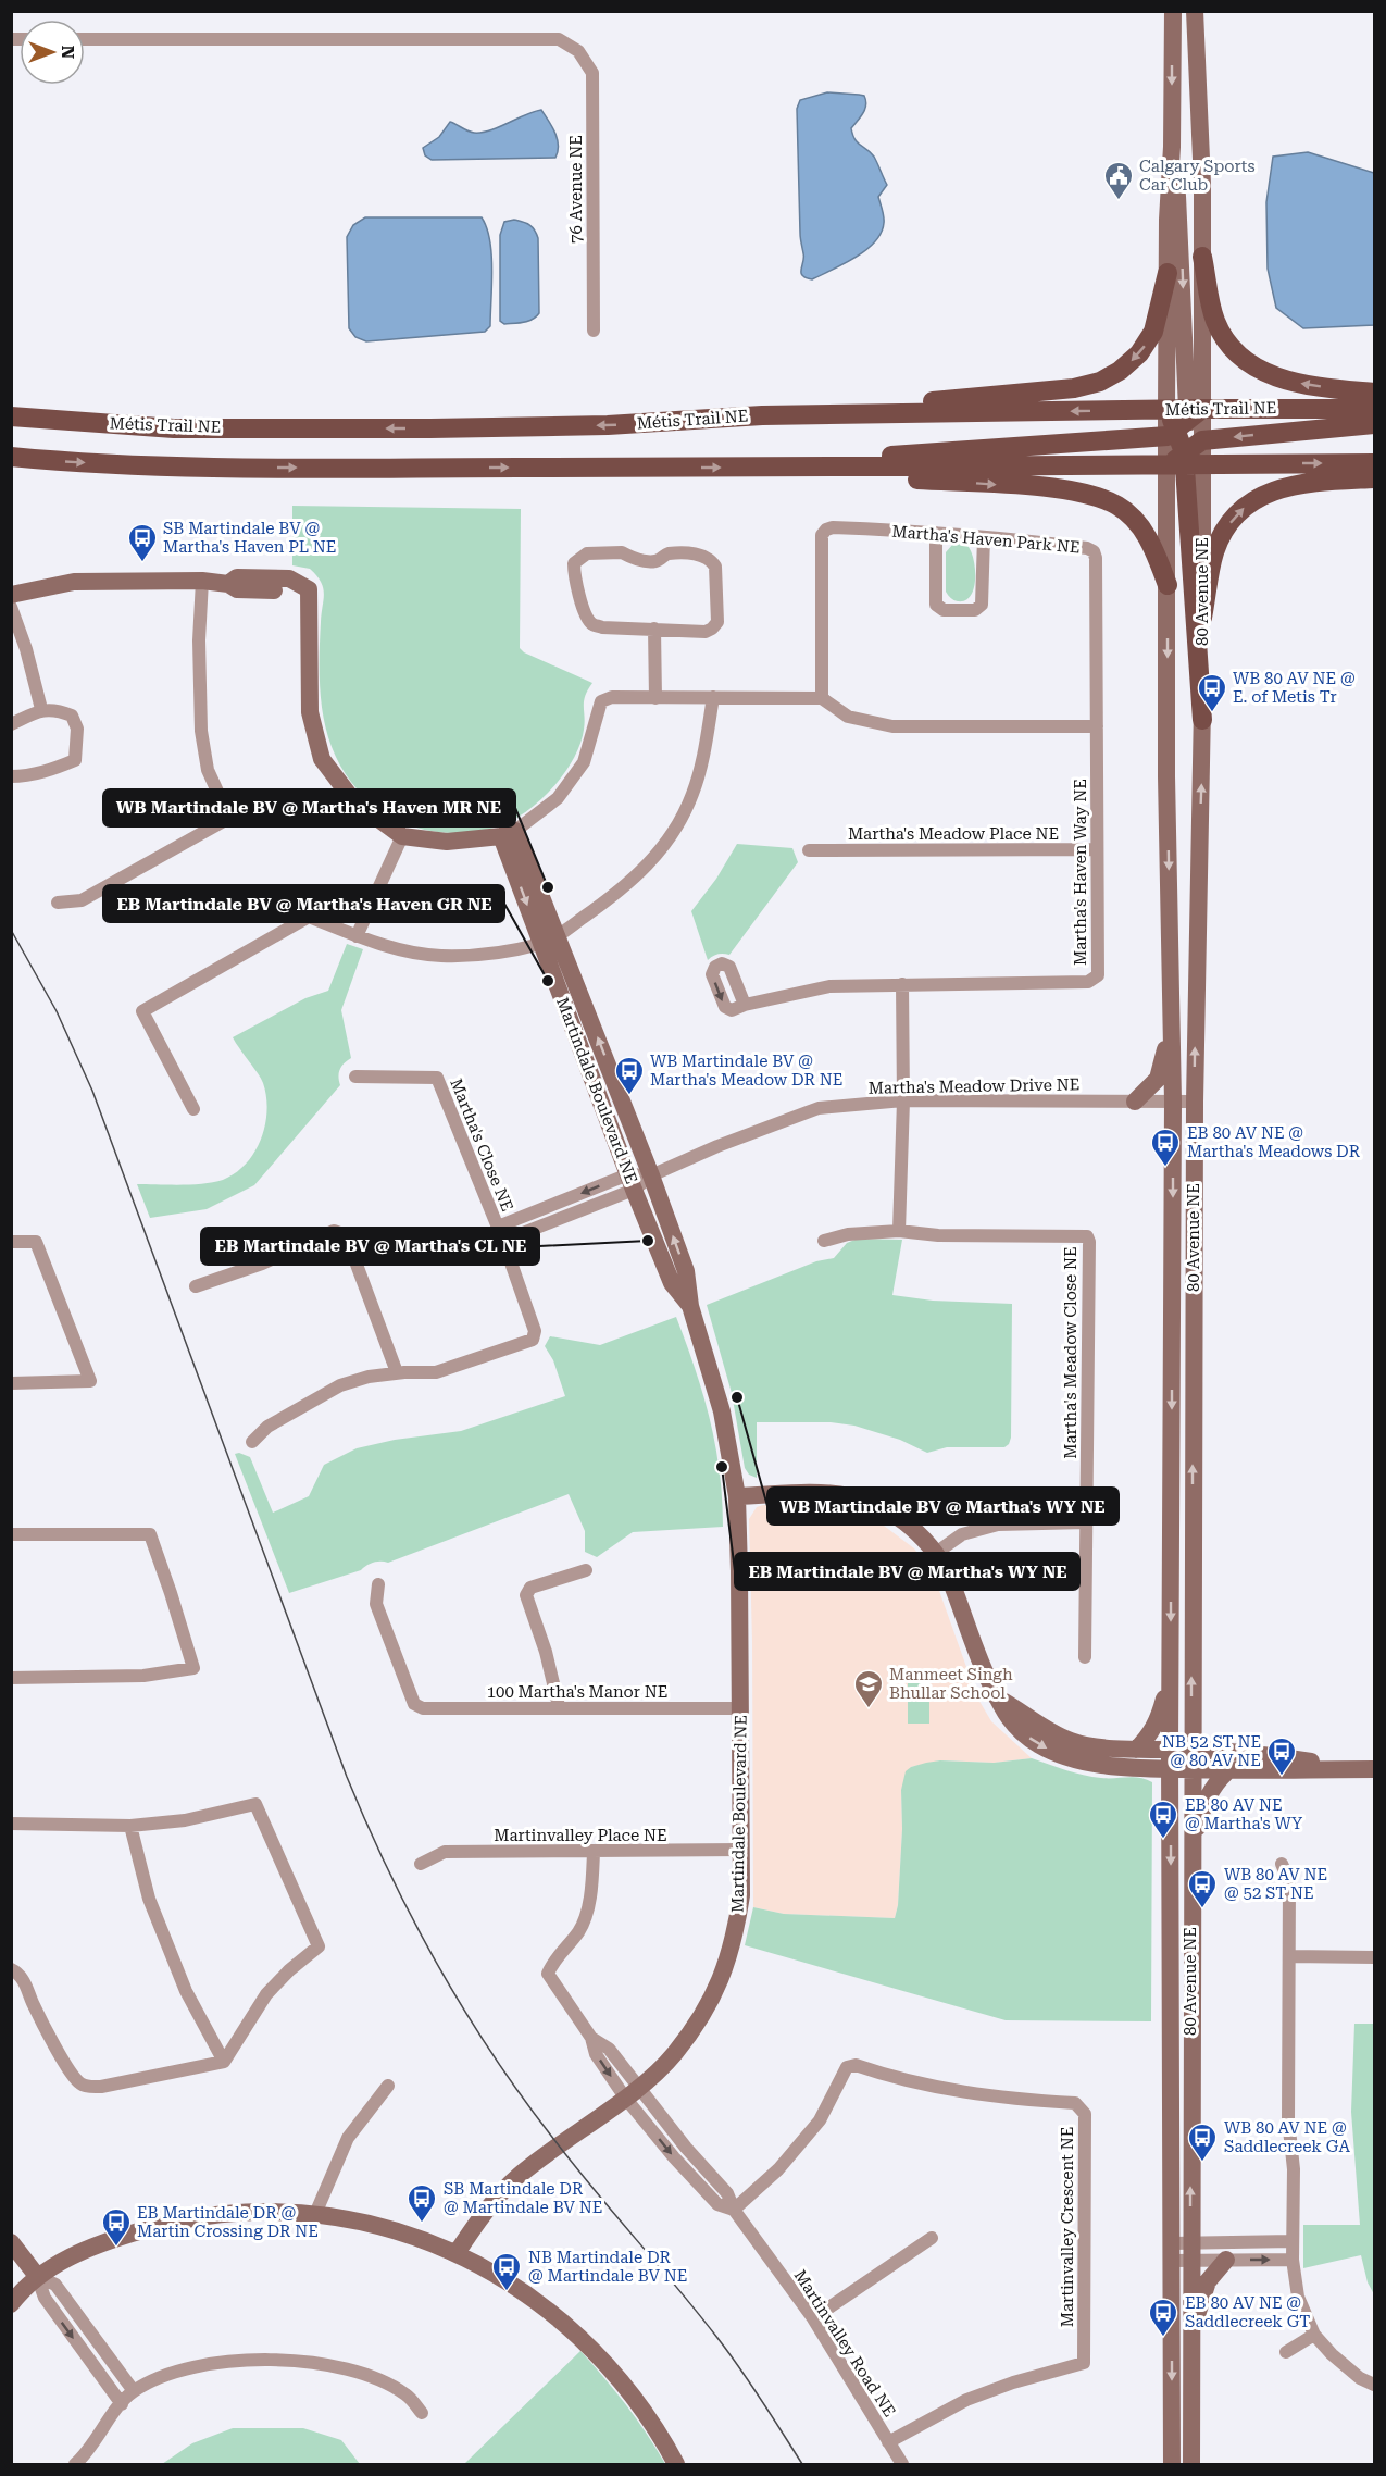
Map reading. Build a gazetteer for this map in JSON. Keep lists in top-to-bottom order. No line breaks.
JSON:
{"streets":{"main road":["Métis Trail NE"],"street":["76 Avenue NE","Martha's Haven Park NE","80 Avenue NE","Martha's Meadow Place NE","Martha's Haven Way NE","Martha's Meadow Drive NE","Martindale Boulevard NE","Martha's Close NE","Martha's Meadow Close NE","100 Martha's Manor NE","Martinvalley Place NE","Martinvalley Crescent NE","Martinvalley Road NE"]},"crossings":[["Métis Trail NE","80 Avenue NE"],["Martha's Haven Park NE","Martha's Haven Way NE"],["80 Avenue NE","Martha's Meadow Drive NE"],["Martha's Meadow Place NE","Martha's Haven Way NE"],["Martha's Meadow Drive NE","Martindale Boulevard NE"],["Martha's Meadow Drive NE","Martha's Close NE"],["Martindale Boulevard NE","Martha's Close NE"],["Martindale Boulevard NE","100 Martha's Manor NE"],["Martindale Boulevard NE","Martinvalley Place NE"],["Martindale Boulevard NE","Martinvalley Road NE"],["Martinvalley Place NE","Martinvalley Road NE"],["Martinvalley Crescent NE","Martinvalley Road NE"]],"places":{"public building":["Calgary Sports Car Club"],"bus stop":["SB Martindale BV @ Martha's Haven PL NE","WB 80 AV NE @ E. of Metis Tr","WB Martindale BV @ Martha's Meadow DR NE","EB 80 AV NE @ Martha's Meadows DR","NB 52 ST NE @ 80 AV NE","EB 80 AV NE @ Martha's WY","WB 80 AV NE @ 52 ST NE","WB 80 AV NE @ Saddlecreek GA","SB Martindale DR @ Martindale BV NE","EB Martindale DR @ Martin Crossing DR NE","NB Martindale DR @ Martindale BV NE","EB 80 AV NE @ Saddlecreek GT"],"other":["WB Martindale BV @ Martha's Haven MR NE","EB Martindale BV @ Martha's Haven GR NE","EB Martindale BV @ Martha's CL NE","WB Martindale BV @ Martha's WY NE","EB Martindale BV @ Martha's WY NE"],"school or university":["Manmeet Singh Bhullar School"]},"north":"right"}
